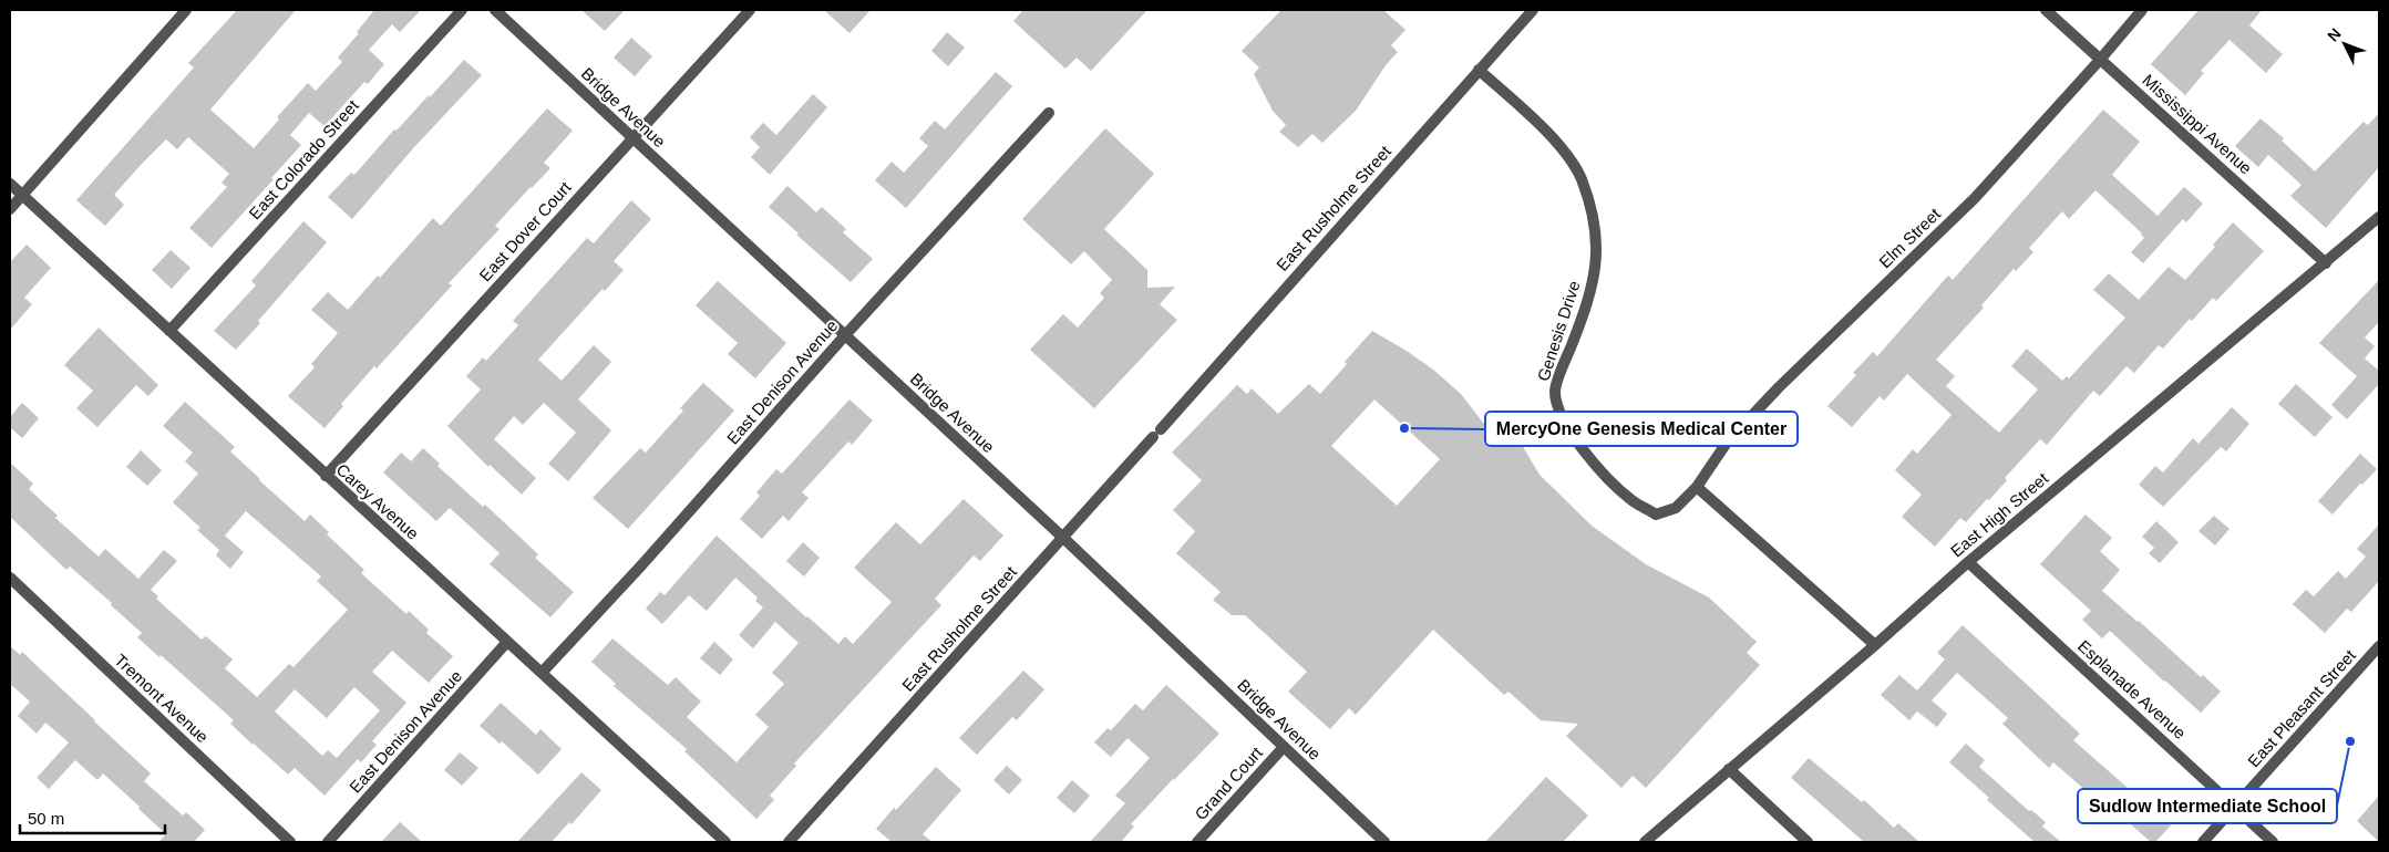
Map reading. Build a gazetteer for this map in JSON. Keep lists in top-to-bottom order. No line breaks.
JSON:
{"streets":{"street":["Bridge Avenue","Mississippi Avenue","East Colorado Street","East Rusholme Street","East Dover Court","Elm Street","Genesis Drive","East Denison Avenue","Carey Avenue","East High Street","Esplanade Avenue","Tremont Avenue","East Pleasant Street","Grand Court"]},"crossings":[["Bridge Avenue","East Rusholme Street"],["Bridge Avenue","East Dover Court"],["Bridge Avenue","East Denison Avenue"],["Bridge Avenue","Grand Court"],["Mississippi Avenue","Elm Street"],["Mississippi Avenue","East High Street"],["East Colorado Street","Carey Avenue"],["East Rusholme Street","Genesis Drive"],["East Dover Court","Carey Avenue"],["Elm Street","Genesis Drive"],["East Denison Avenue","Carey Avenue"],["East High Street","Esplanade Avenue"],["Esplanade Avenue","East Pleasant Street"]],"places":["MercyOne Genesis Medical Center","Sudlow Intermediate School"],"scale_bar":"50 m","north":"top left"}
